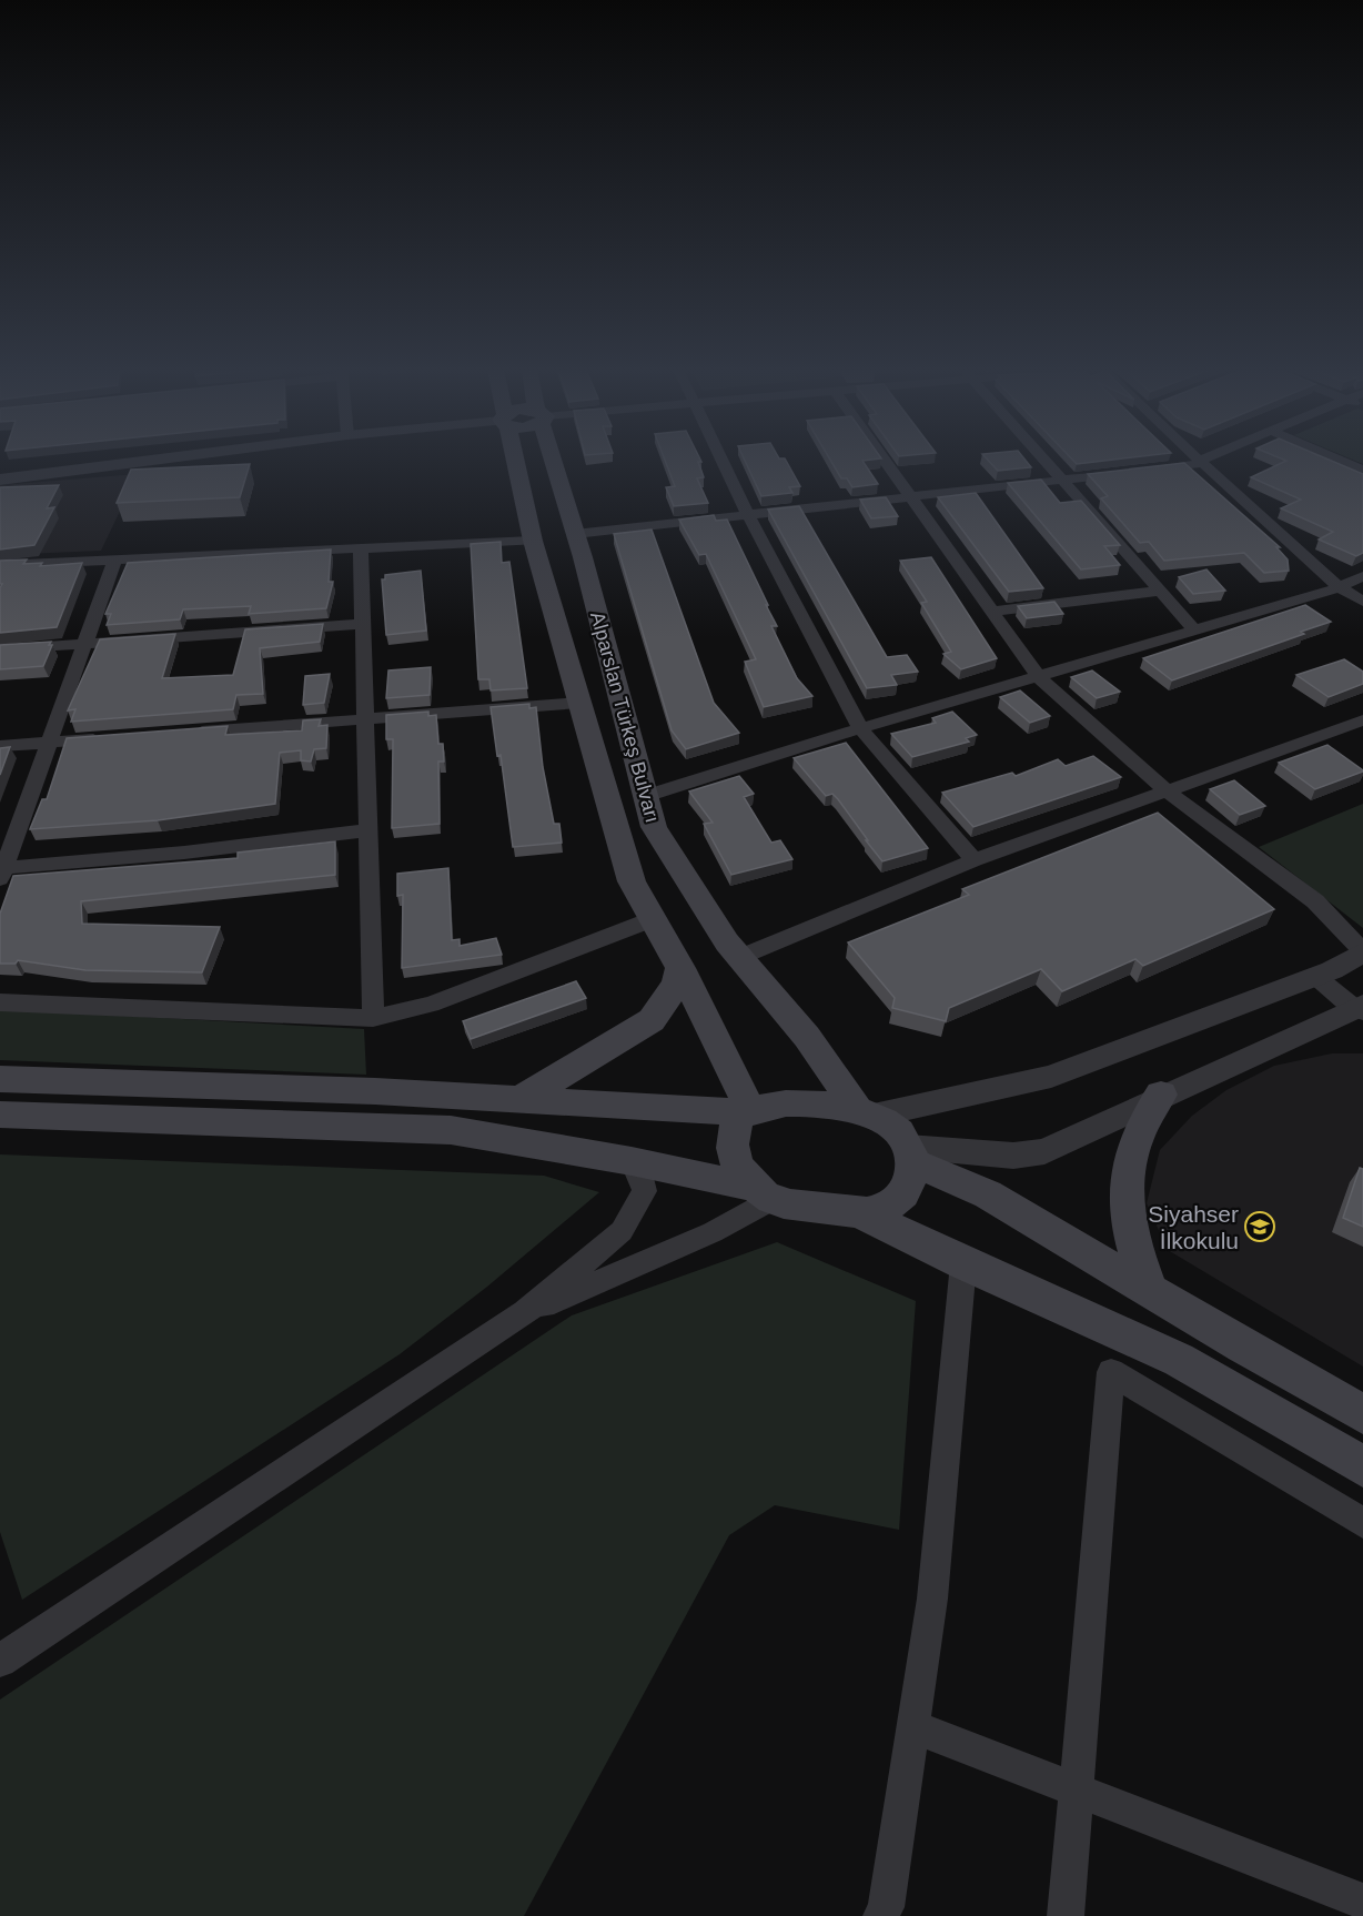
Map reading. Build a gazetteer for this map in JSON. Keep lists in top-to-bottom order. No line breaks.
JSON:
{"streets":{"main road":["Alparslan Türkeş Bulvarı"]},"places":{"school or university":["Siyahser İlkokulu"]}}
